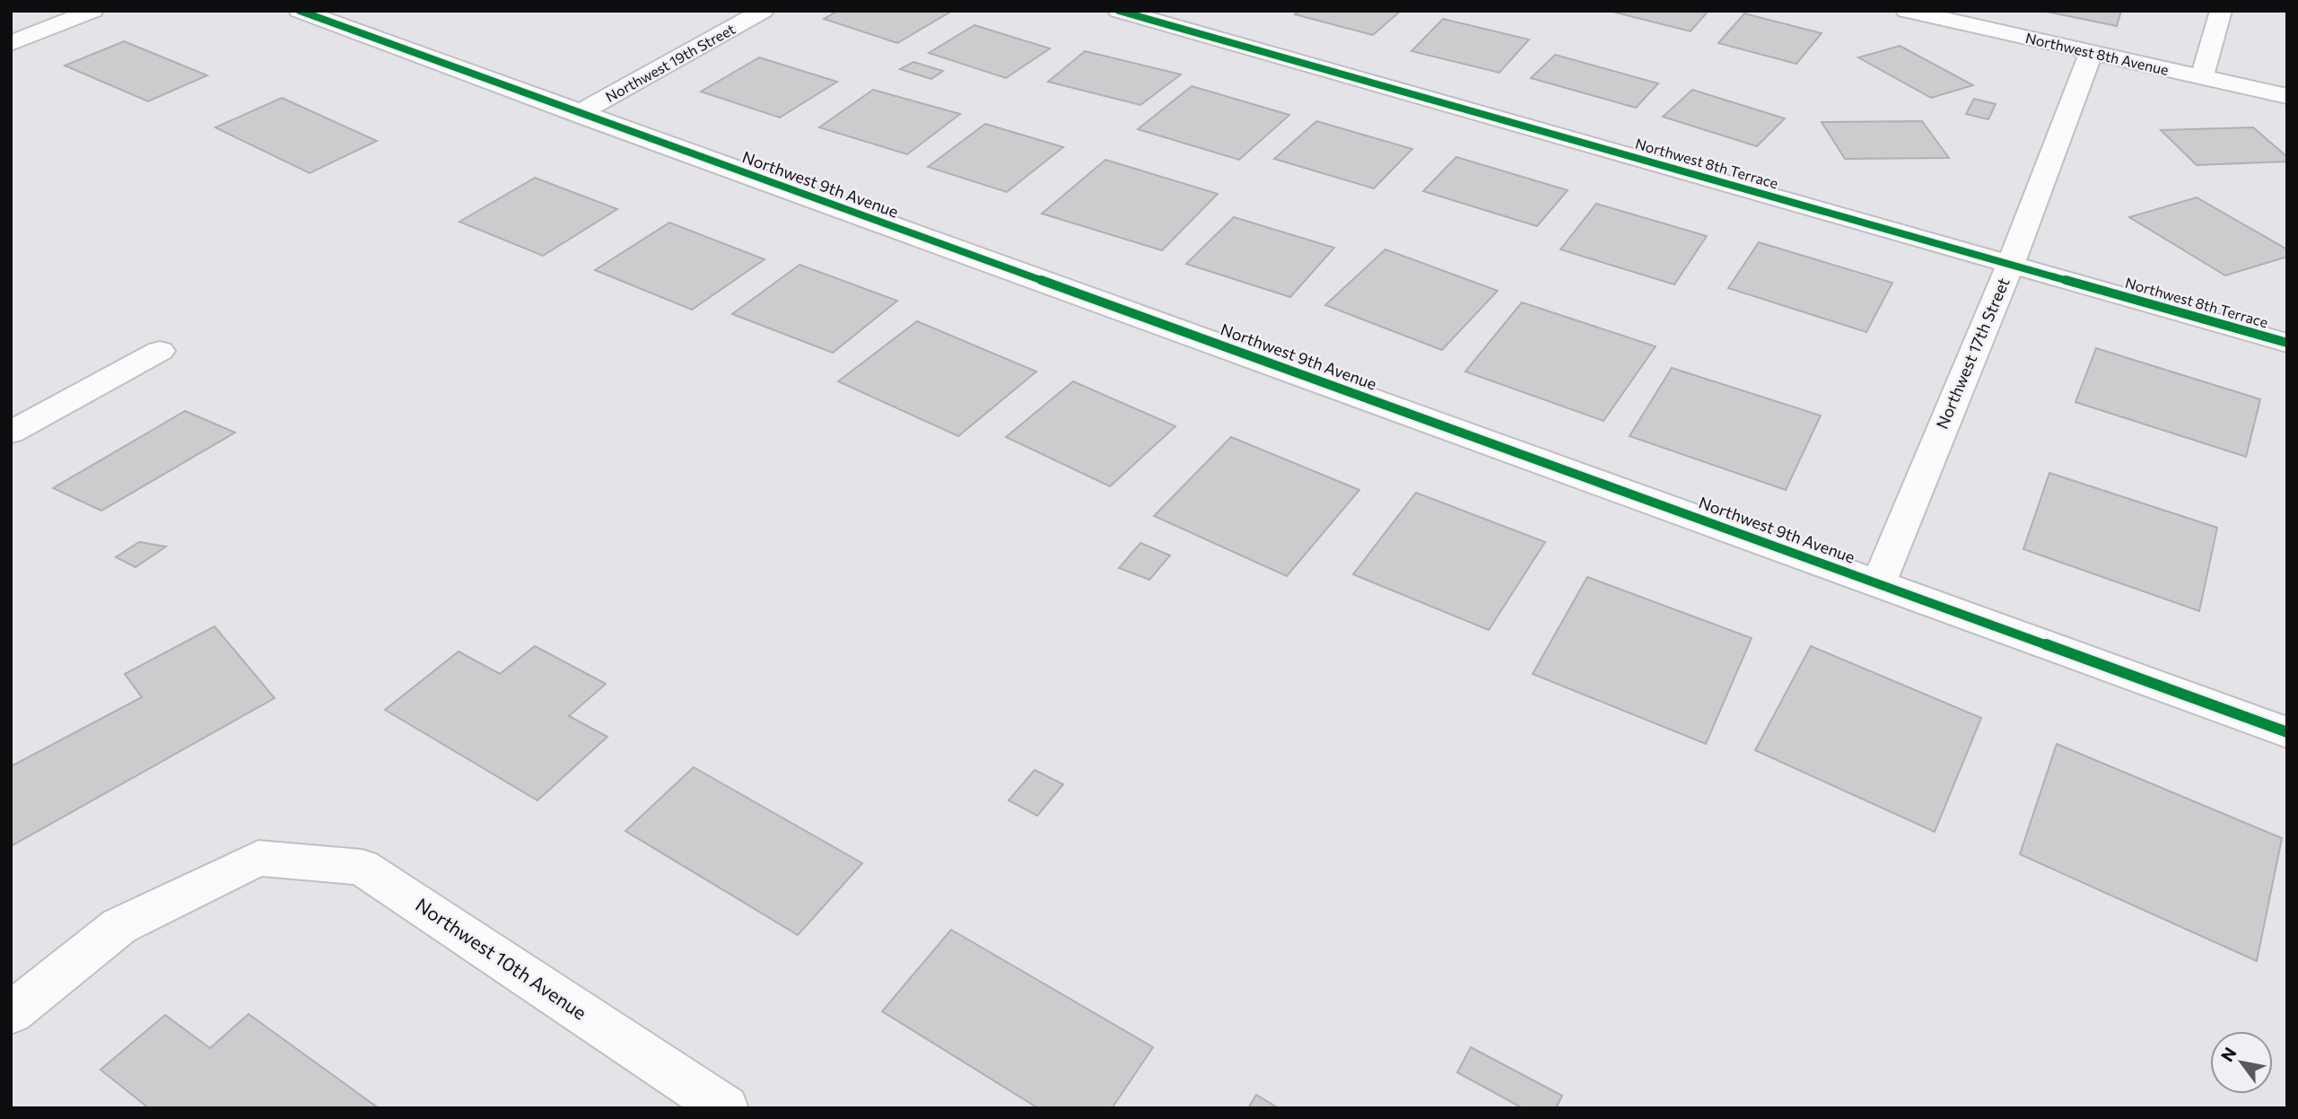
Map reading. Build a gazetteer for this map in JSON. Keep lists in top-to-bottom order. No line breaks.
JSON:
{"streets":{"street":["Northwest 8th Avenue","Northwest 19th Street","Northwest 8th Terrace","Northwest 9th Avenue","Northwest 17th Street","Northwest 10th Avenue"]},"crossings":[["Northwest 8th Avenue","Northwest 17th Street"],["Northwest 19th Street","Northwest 9th Avenue"],["Northwest 8th Terrace","Northwest 17th Street"],["Northwest 9th Avenue","Northwest 17th Street"]],"north":"top left"}
